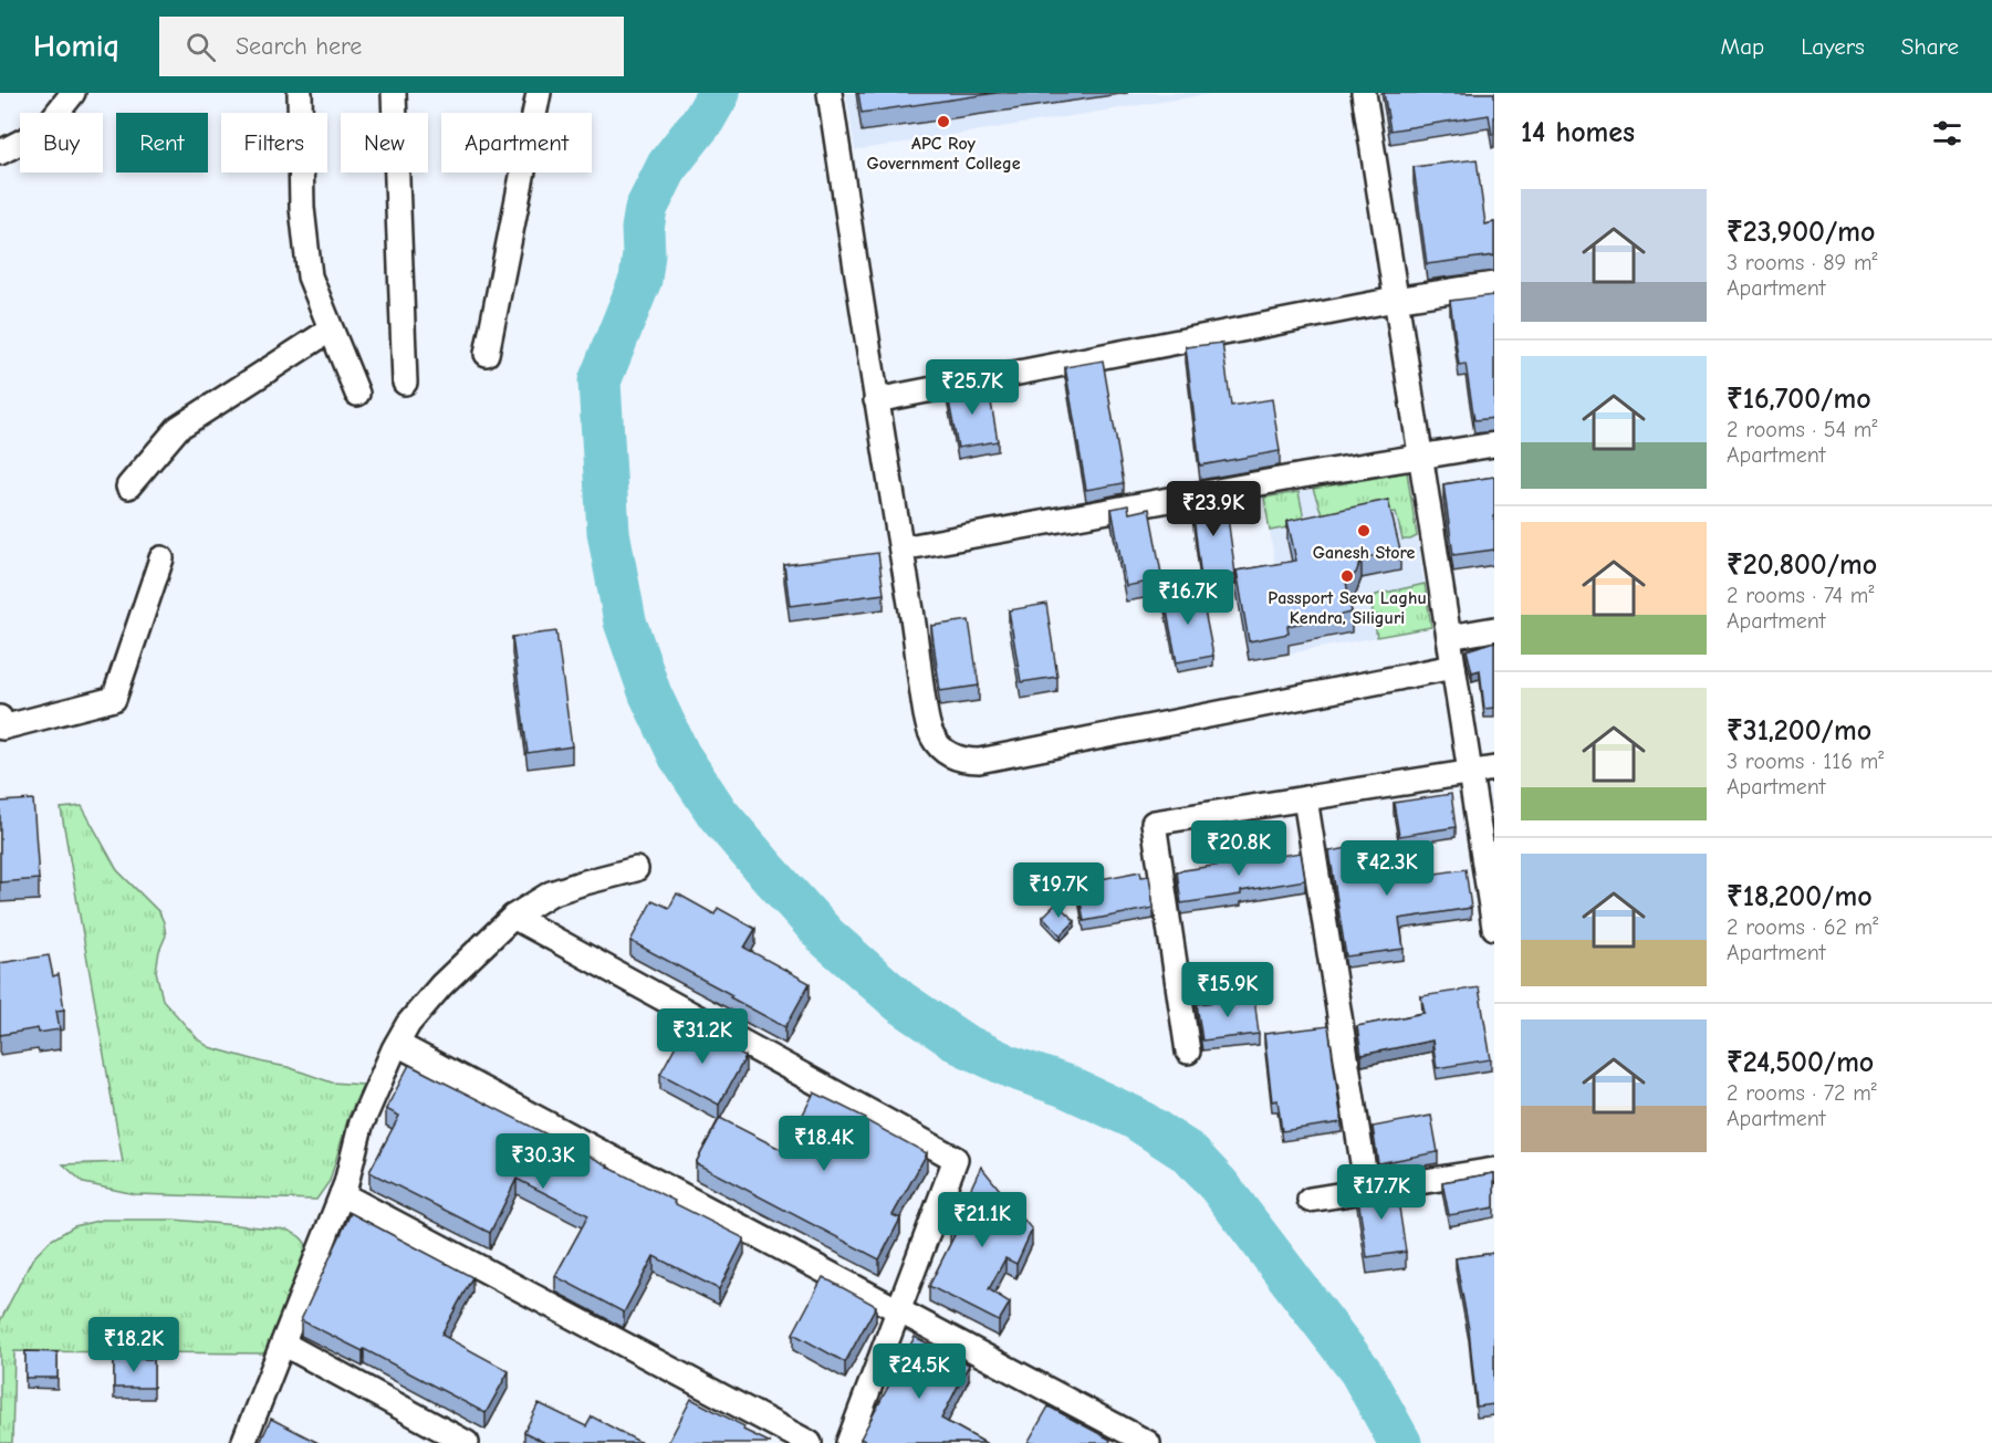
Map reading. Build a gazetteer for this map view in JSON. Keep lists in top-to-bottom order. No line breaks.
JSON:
{"places":["APC Roy Government College","Ganesh Store","Passport Seva Laghu Kendra, Siliguri"],"page":{"header":"Homiq","search":"Search here","nav":["Map","Layers","Share"],"heading":"14 homes","chip":["Buy","Rent","Filters","New","Apartment"],"list":[{"name":"₹23,900/mo","note":"3 rooms · 89 m² · Apartment"},{"name":"₹16,700/mo","note":"2 rooms · 54 m² · Apartment"},{"name":"₹20,800/mo","note":"2 rooms · 74 m² · Apartment"},{"name":"₹31,200/mo","note":"3 rooms · 116 m² · Apartment"},{"name":"₹18,200/mo","note":"2 rooms · 62 m² · Apartment"},{"name":"₹24,500/mo","note":"2 rooms · 72 m² · Apartment"}],"price":["₹25.7K","₹23.9K","₹16.7K","₹20.8K","₹42.3K","₹19.7K","₹15.9K","₹31.2K","₹18.4K","₹30.3K","₹17.7K","₹21.1K","₹18.2K","₹24.5K"]}}
